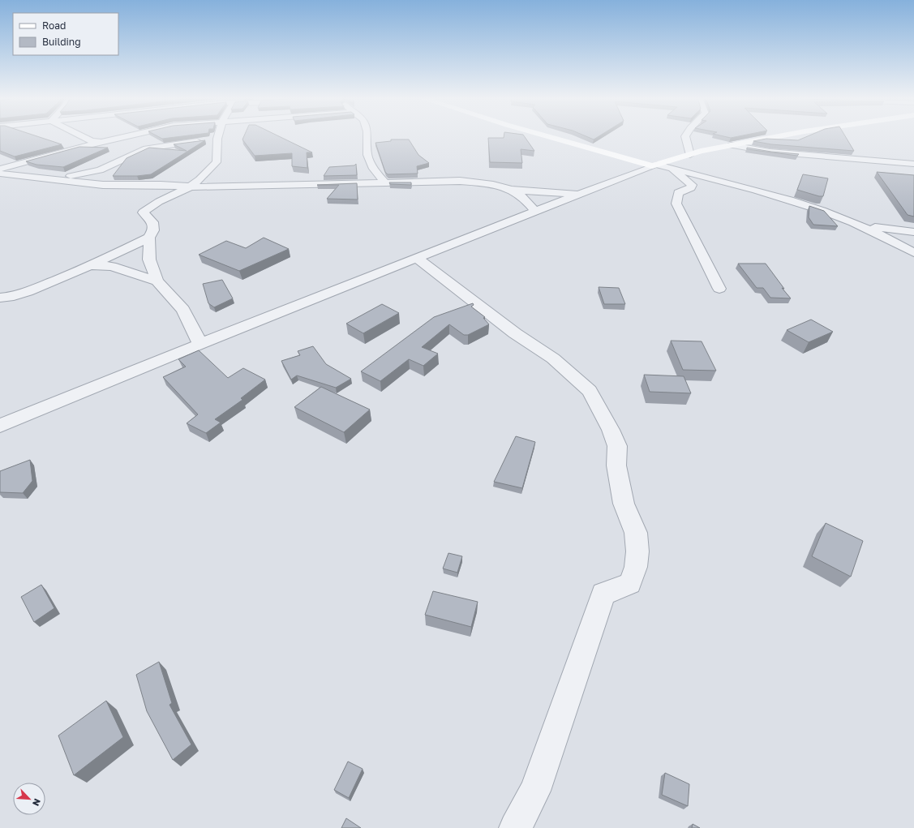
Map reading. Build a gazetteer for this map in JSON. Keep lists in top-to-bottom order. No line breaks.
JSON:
{"legend":["Road","Building"],"north":"bottom right"}
